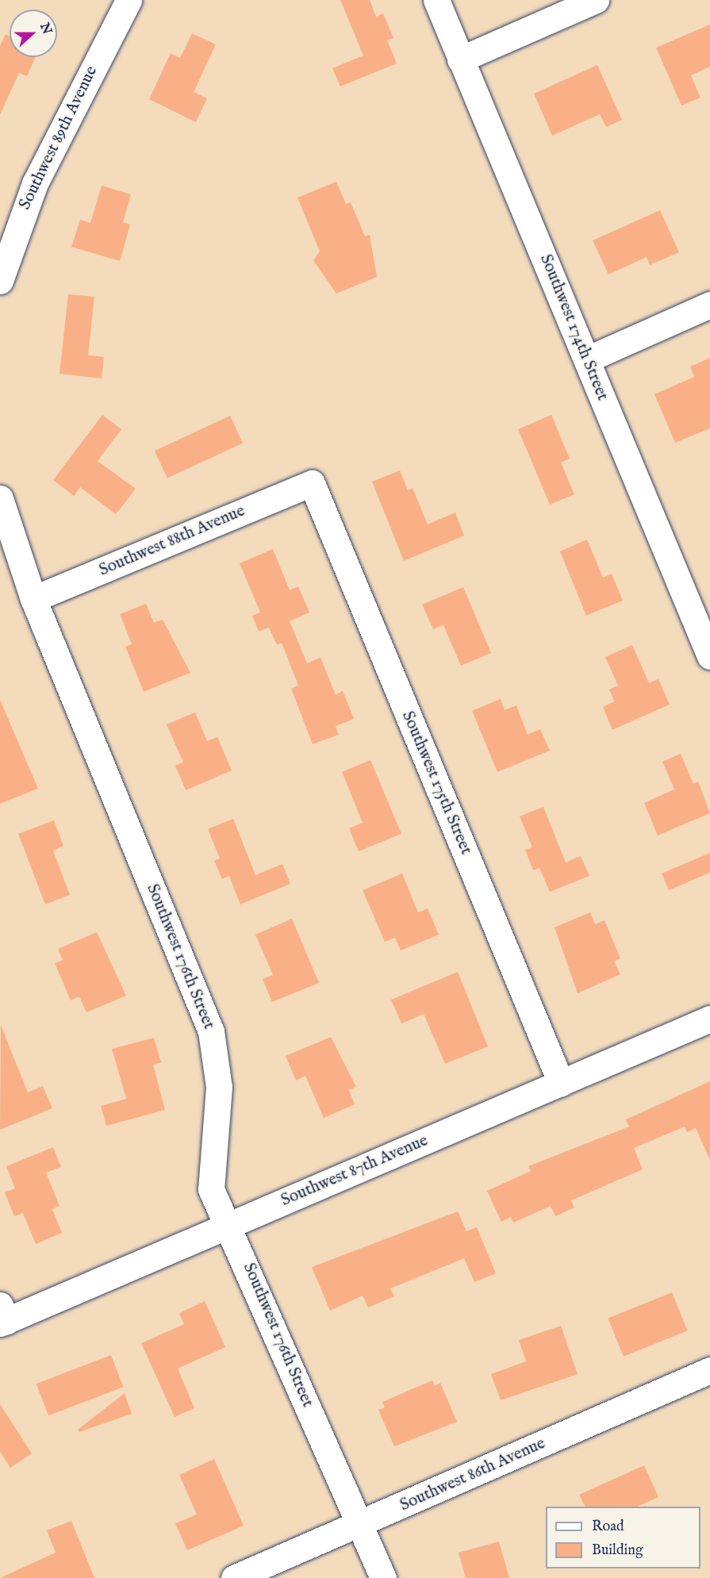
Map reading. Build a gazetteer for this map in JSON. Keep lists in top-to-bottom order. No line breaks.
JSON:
{"streets":{"street":["Southwest 89th Avenue","Southwest 174th Street","Southwest 88th Avenue","Southwest 175th Street","Southwest 176th Street","Southwest 87th Avenue","Southwest 86th Avenue"]},"crossings":[["Southwest 88th Avenue","Southwest 175th Street"],["Southwest 88th Avenue","Southwest 176th Street"],["Southwest 175th Street","Southwest 87th Avenue"],["Southwest 176th Street","Southwest 87th Avenue"],["Southwest 176th Street","Southwest 86th Avenue"]],"legend":["Road","Building"],"north":"right"}
